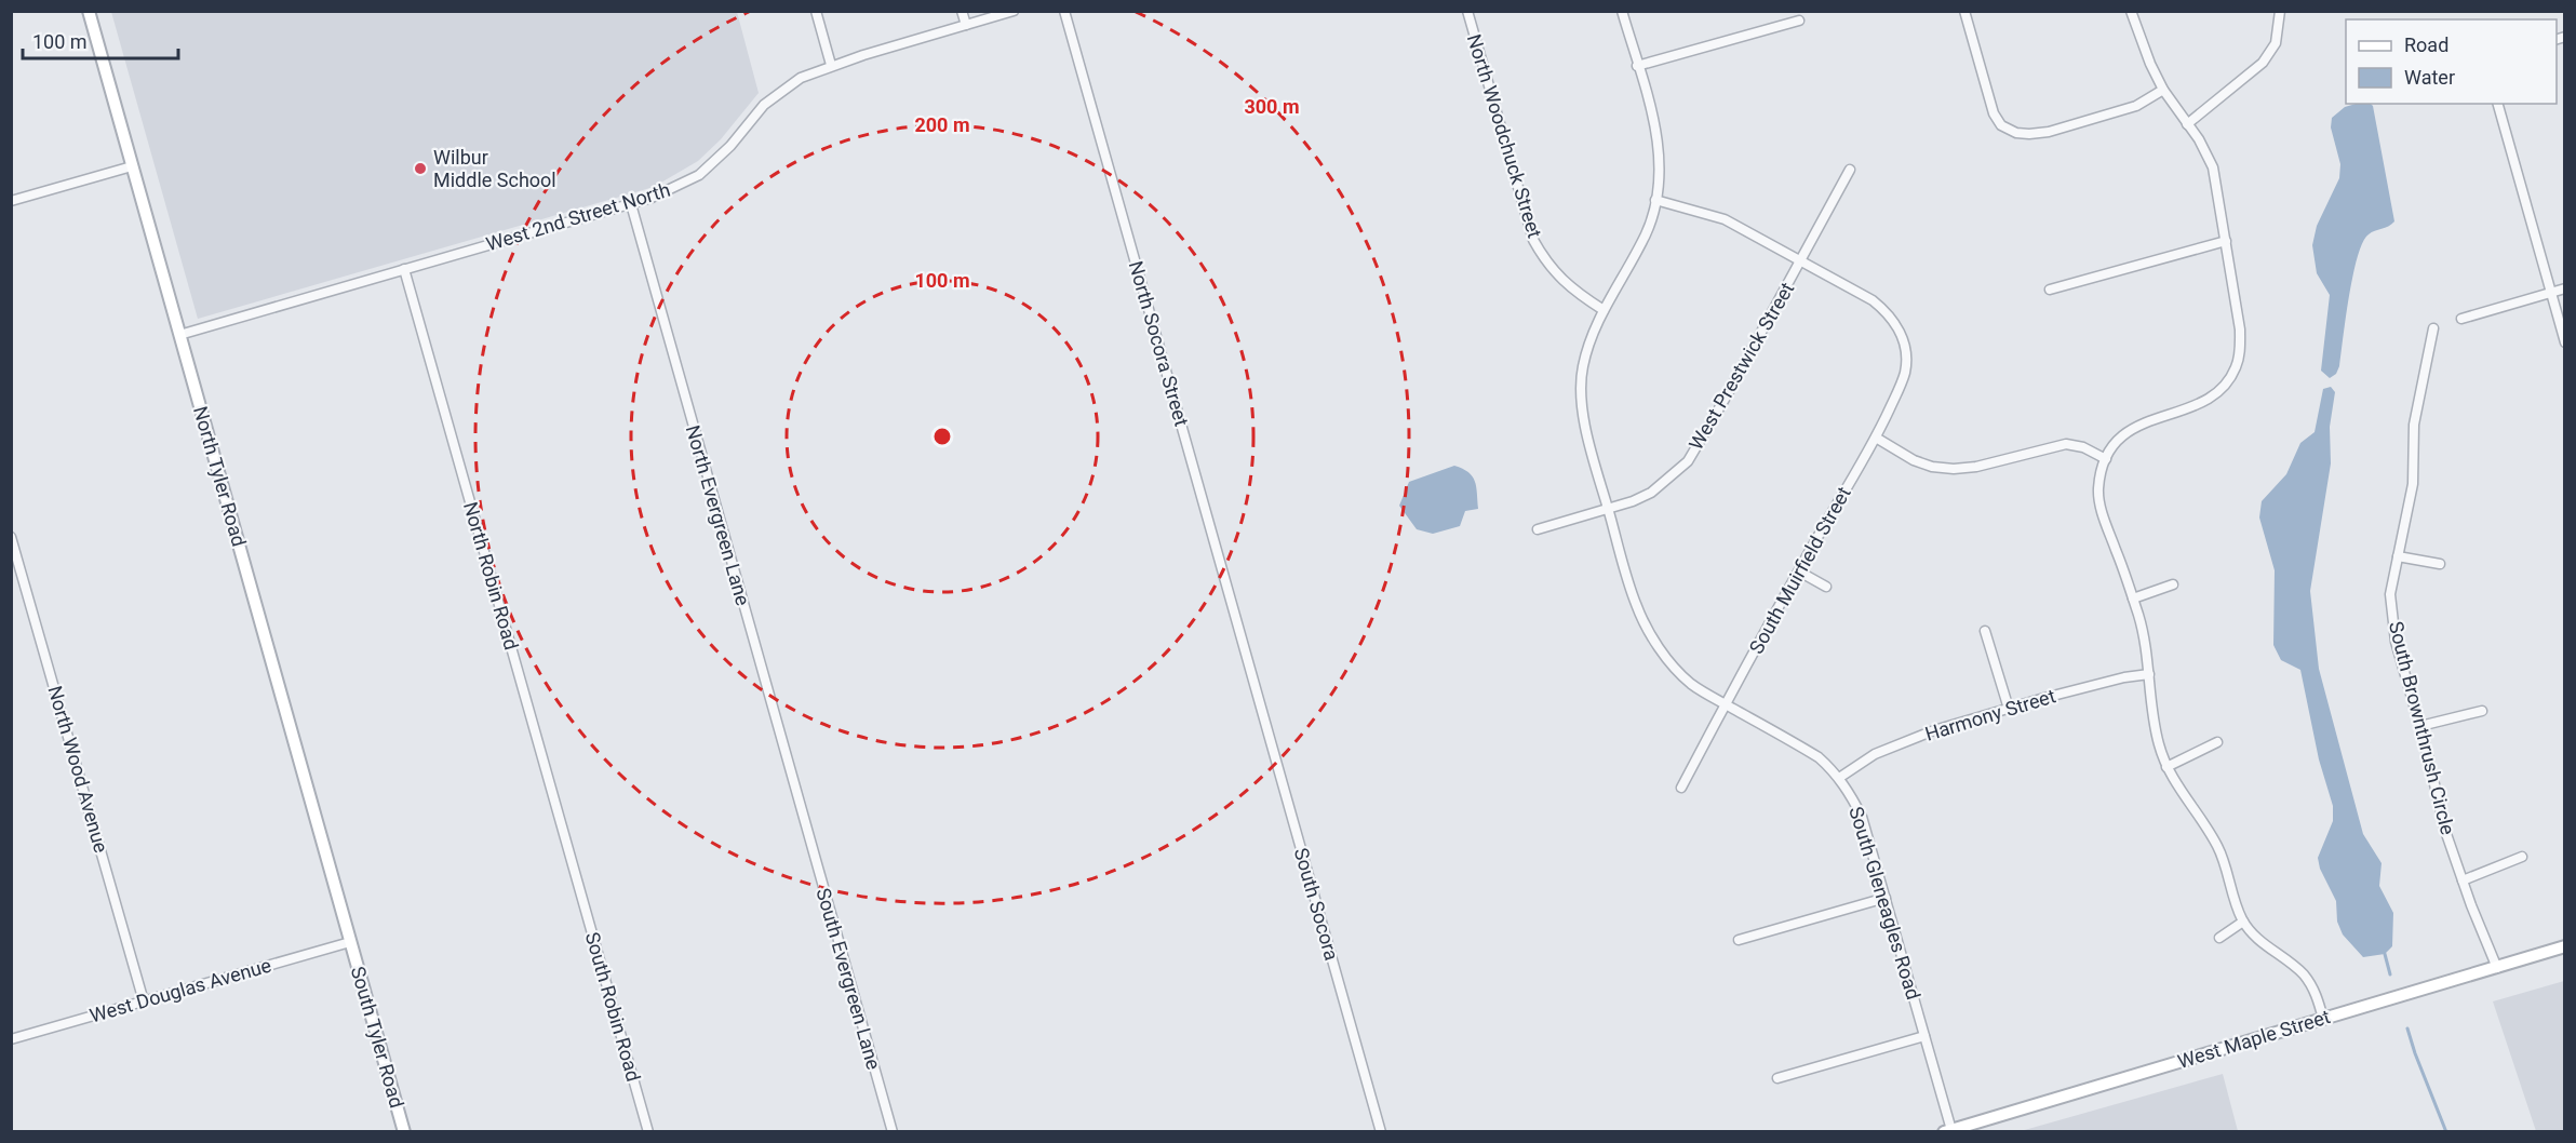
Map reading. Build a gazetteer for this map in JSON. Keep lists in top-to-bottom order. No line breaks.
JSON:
{"streets":{"main road":["North Tyler Road","South Tyler Road","West Maple Street"],"street":["North Woodchuck Street","West 2nd Street North","North Socora Street","West Prestwick Street","North Evergreen Lane","South Muirfield Street","North Robin Road","Harmony Street","South Brownthrush Circle","North Wood Avenue","South Gleneagles Road","South Socora","South Evergreen Lane","West Douglas Avenue","South Robin Road"]},"crossings":[["North Woodchuck Street","South Gleneagles Road"],["West 2nd Street North","North Tyler Road"],["West 2nd Street North","North Evergreen Lane"],["West 2nd Street North","North Robin Road"],["North Socora Street","South Socora"],["West Prestwick Street","South Muirfield Street"],["West Prestwick Street","South Gleneagles Road"],["North Tyler Road","West Douglas Avenue"],["North Tyler Road","South Tyler Road"],["North Evergreen Lane","South Evergreen Lane"],["South Muirfield Street","South Gleneagles Road"],["North Robin Road","South Robin Road"],["Harmony Street","South Gleneagles Road"],["South Brownthrush Circle","West Maple Street"],["North Wood Avenue","West Douglas Avenue"],["South Gleneagles Road","West Maple Street"],["West Douglas Avenue","South Tyler Road"]],"places":["Wilbur Middle School"],"legend":["Road","Water"],"scale_bar":"100 m","rings":["300 m","200 m","100 m"]}
